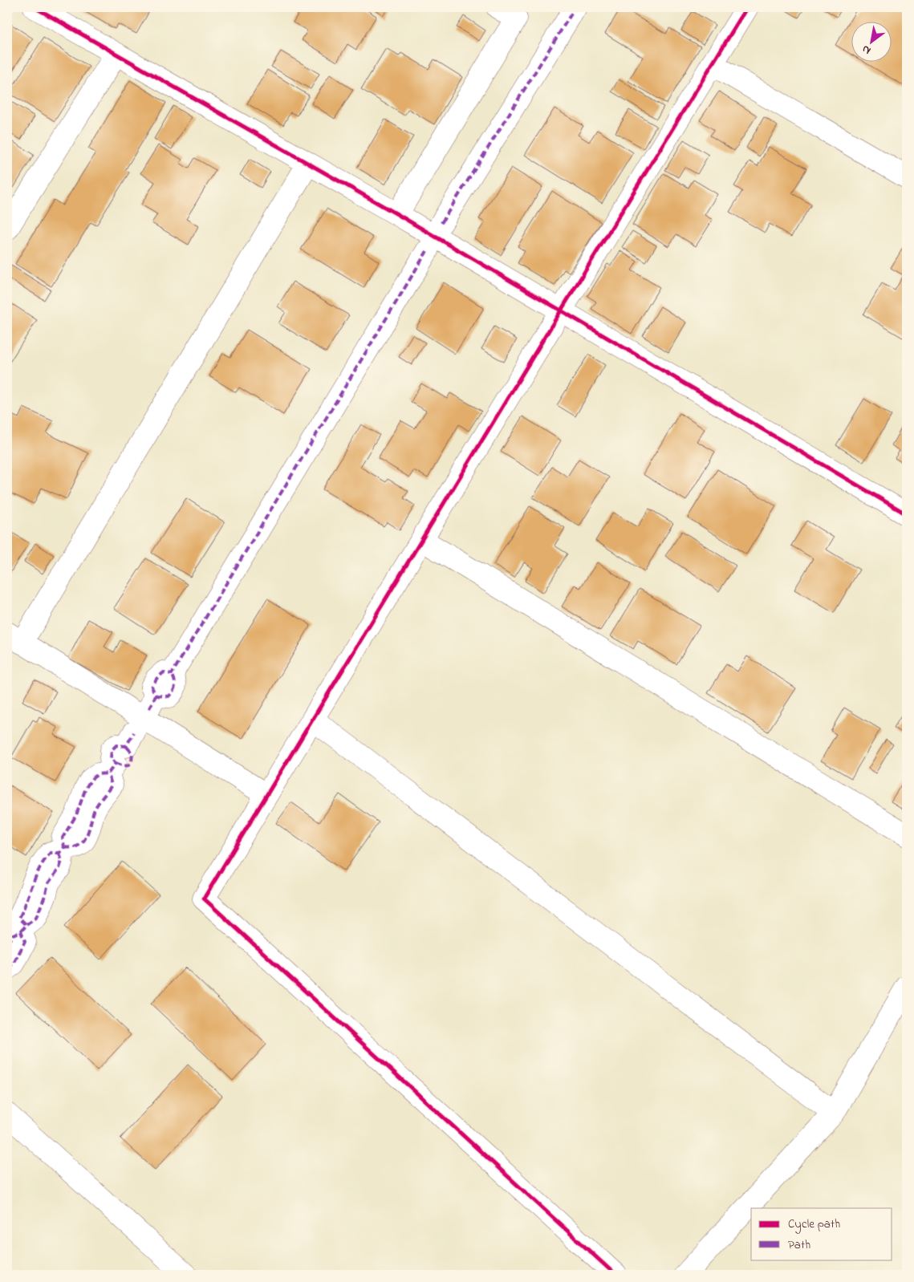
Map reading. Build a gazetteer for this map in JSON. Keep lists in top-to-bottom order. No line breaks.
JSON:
{"legend":["Cycle path","Path"],"north":"bottom left"}
